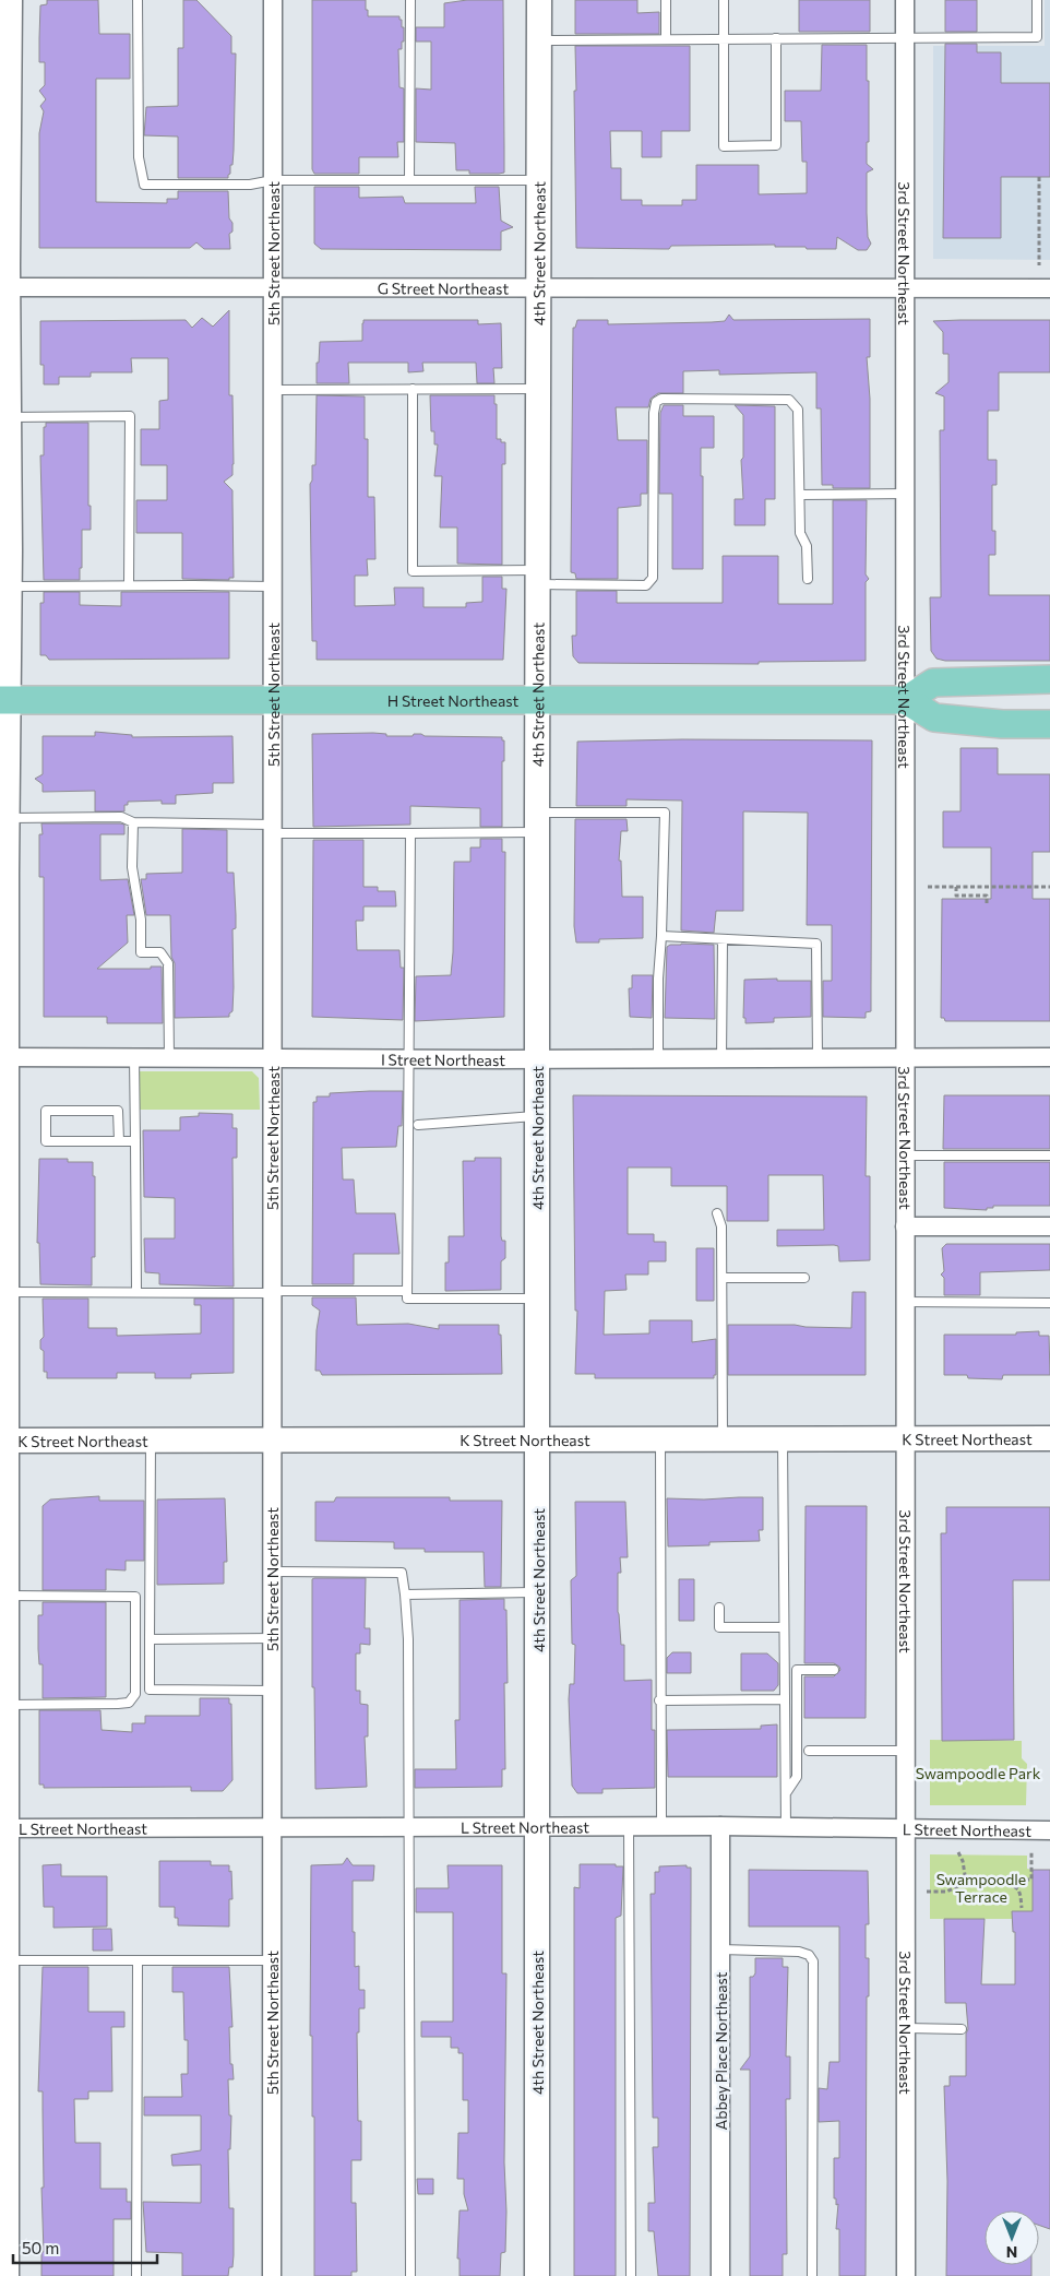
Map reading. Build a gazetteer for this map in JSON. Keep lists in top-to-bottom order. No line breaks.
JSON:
{"streets":{"main road":["H Street Northeast"],"street":["5th Street Northeast","4th Street Northeast","3rd Street Northeast","G Street Northeast","I Street Northeast","K Street Northeast","L Street Northeast","Abbey Place Northeast"]},"crossings":[["5th Street Northeast","G Street Northeast"],["5th Street Northeast","H Street Northeast"],["5th Street Northeast","I Street Northeast"],["5th Street Northeast","K Street Northeast"],["5th Street Northeast","L Street Northeast"],["4th Street Northeast","G Street Northeast"],["4th Street Northeast","H Street Northeast"],["4th Street Northeast","I Street Northeast"],["4th Street Northeast","K Street Northeast"],["4th Street Northeast","L Street Northeast"],["3rd Street Northeast","G Street Northeast"],["3rd Street Northeast","H Street Northeast"],["3rd Street Northeast","I Street Northeast"],["3rd Street Northeast","K Street Northeast"],["3rd Street Northeast","L Street Northeast"],["L Street Northeast","Abbey Place Northeast"]],"parks":["Swampoodle Park","Swampoodle Terrace"],"scale_bar":"50 m","north":"bottom"}
